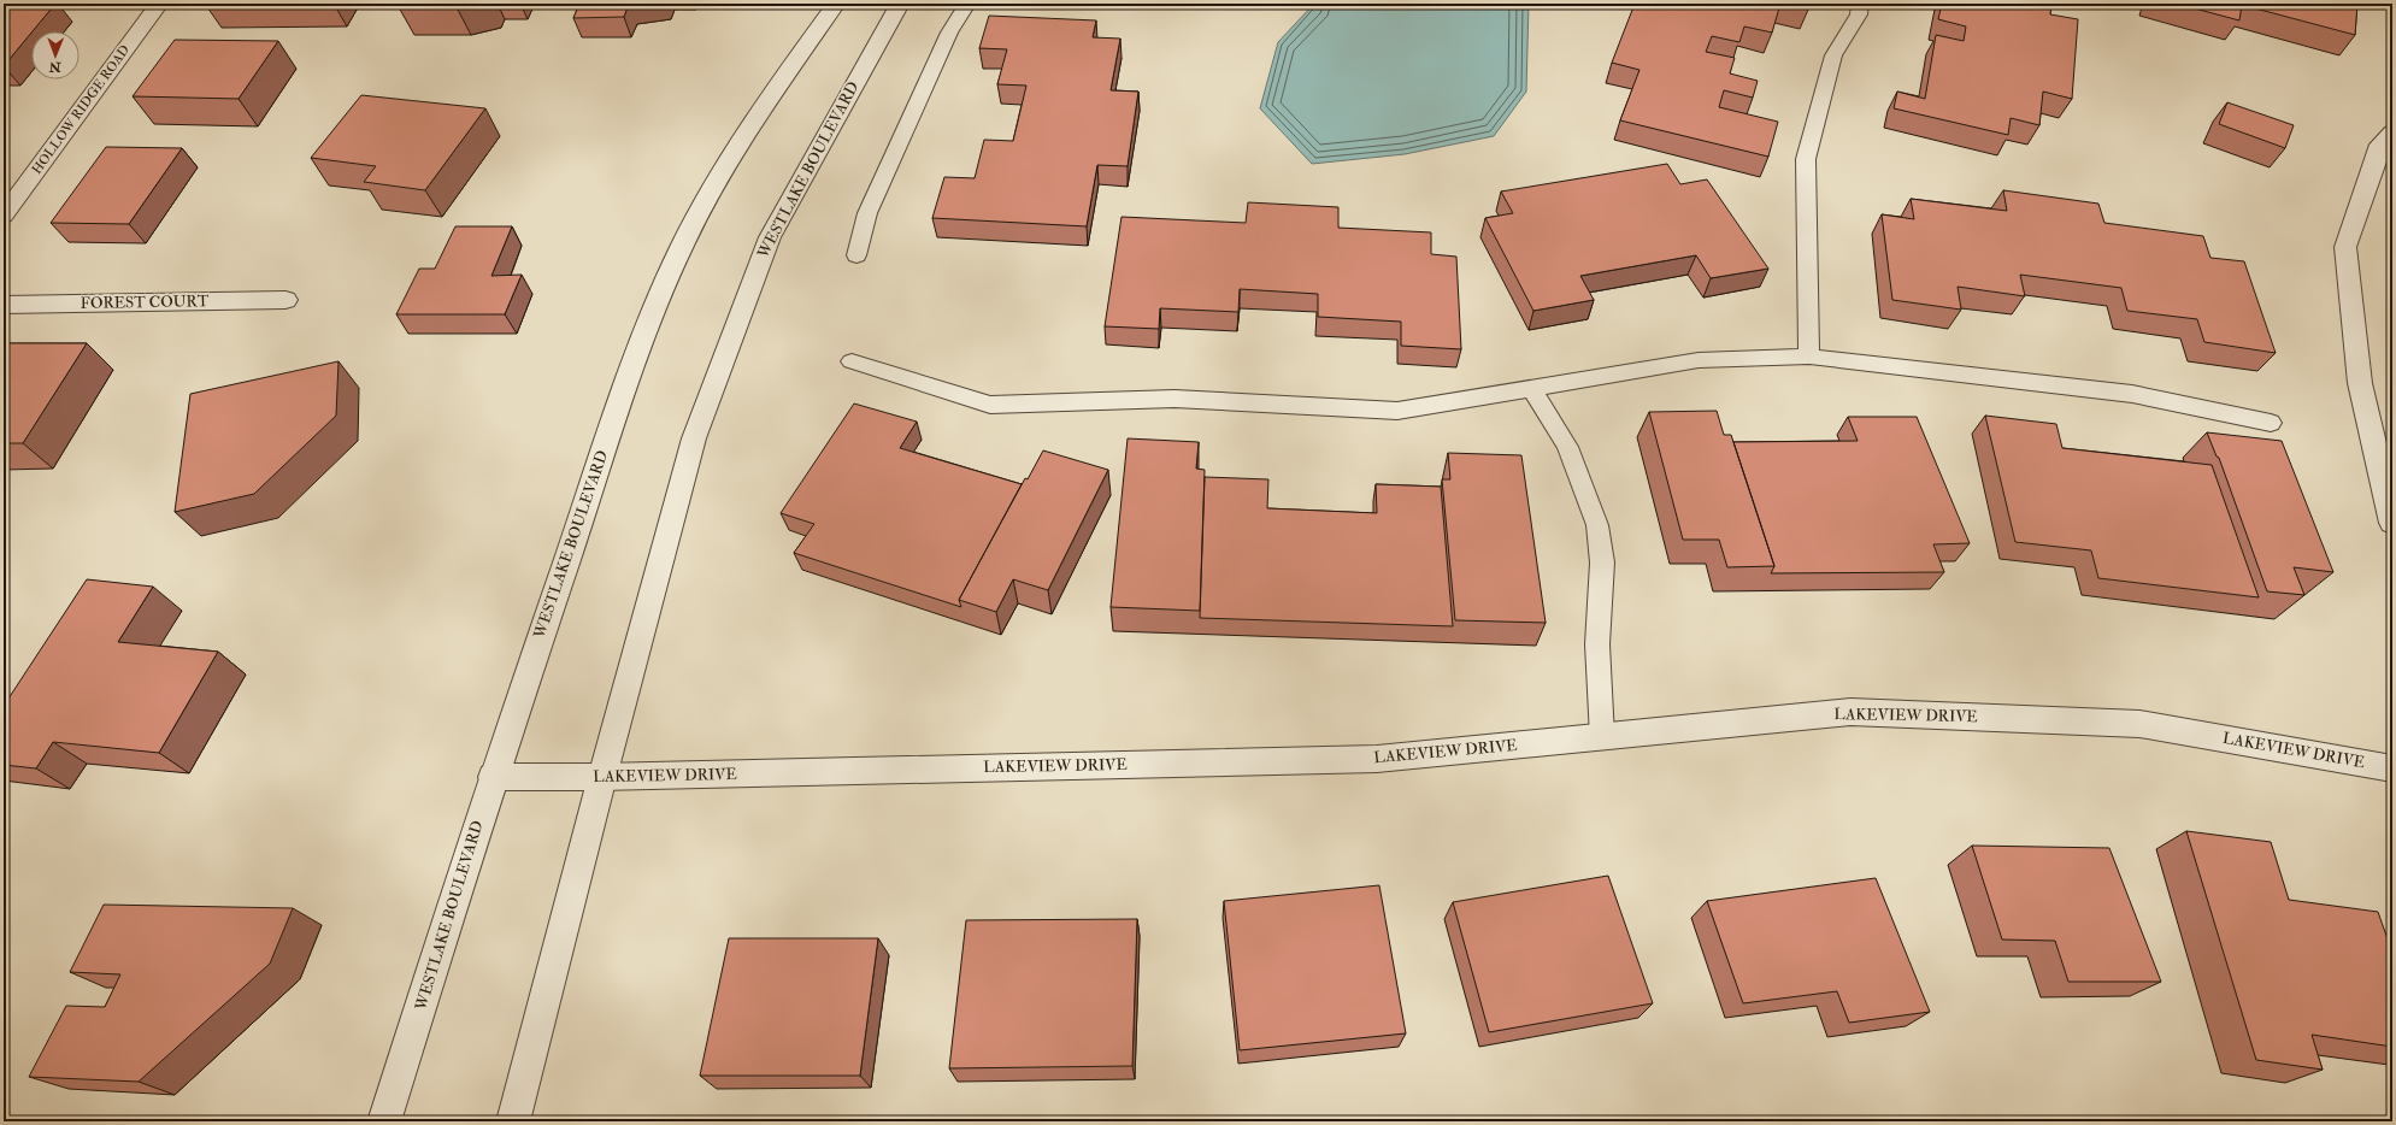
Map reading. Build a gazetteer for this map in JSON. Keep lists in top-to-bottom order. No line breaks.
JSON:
{"streets":{"street":["HOLLOW RIDGE ROAD","WESTLAKE BOULEVARD","FOREST COURT","LAKEVIEW DRIVE"]},"crossings":[["WESTLAKE BOULEVARD","LAKEVIEW DRIVE"]],"north":"bottom"}
